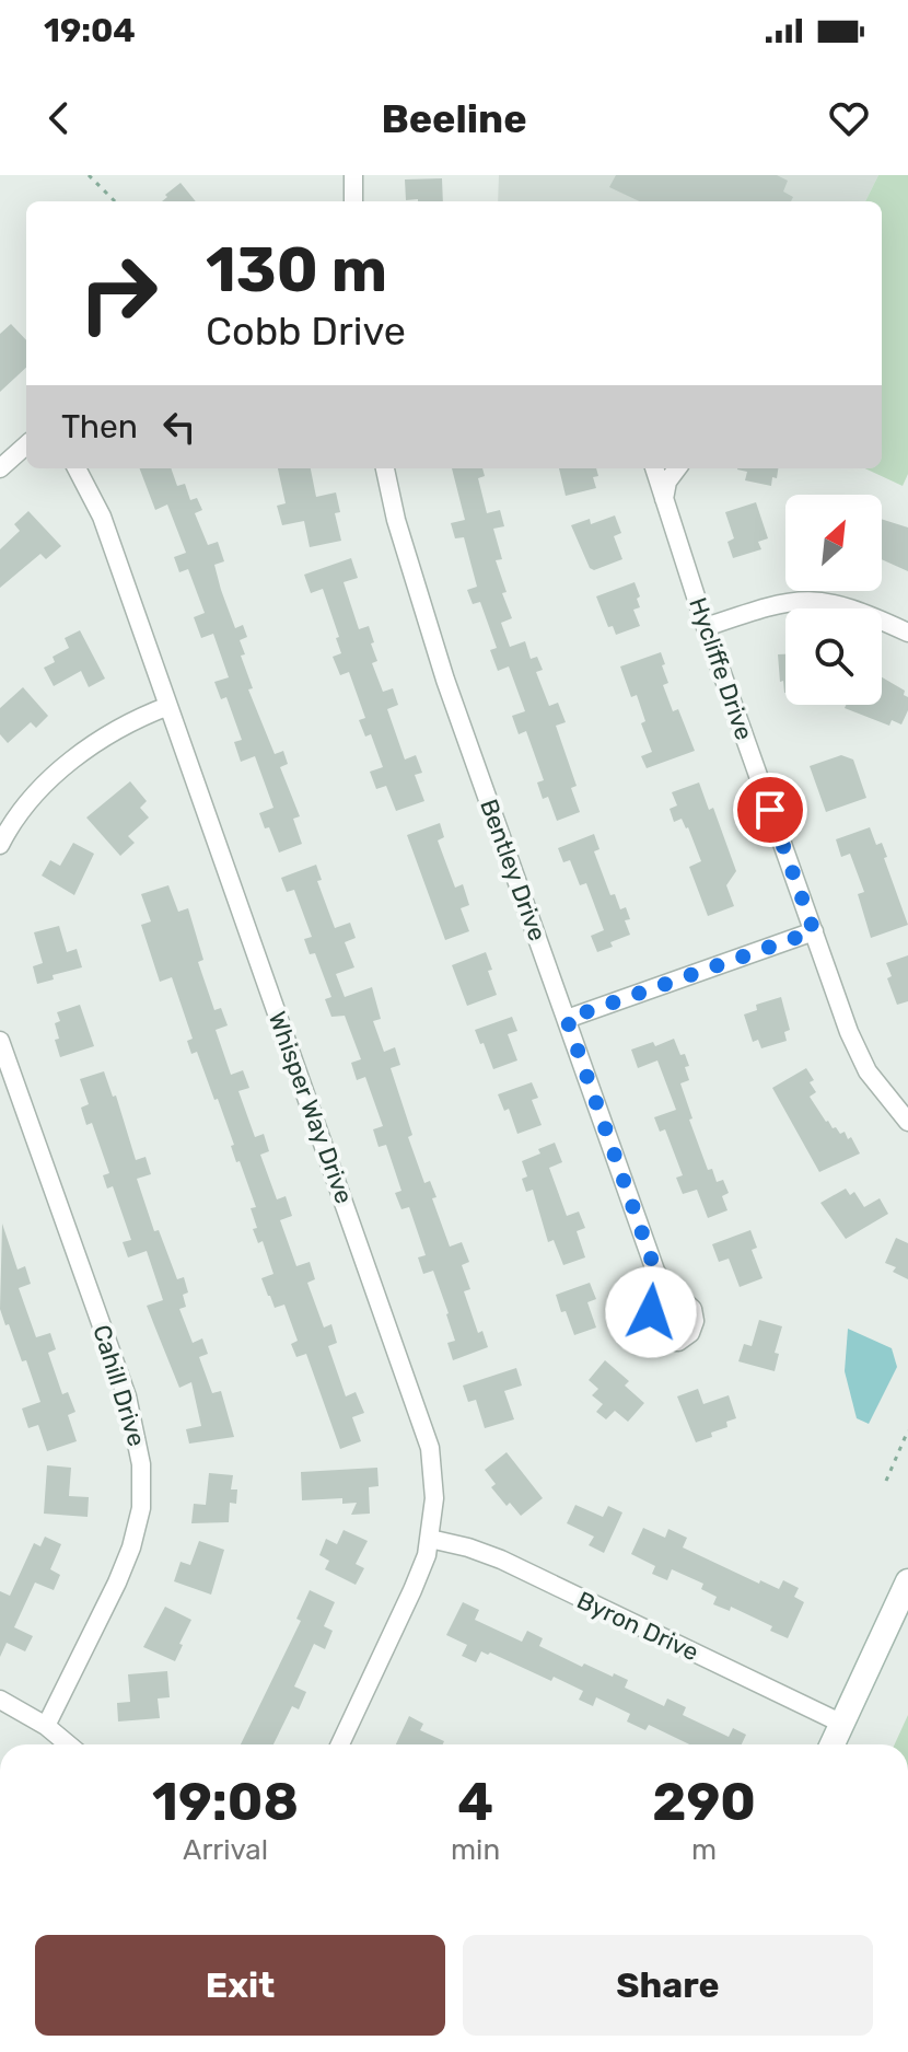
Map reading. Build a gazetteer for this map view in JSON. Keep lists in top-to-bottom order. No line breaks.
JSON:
{"streets":{"street":["Hycliffe Drive","Bentley Drive","Whisper Way Drive","Cahill Drive","Byron Drive"]},"crossings":[["Whisper Way Drive","Byron Drive"]],"north":"top right","page":{"status":"19:04","header":"Beeline","turn":["130 m","Cobb Drive"],"then":"Then","eta":["19:08","Arrival","4","min","290","m"],"buttons":["Exit","Share"]}}
